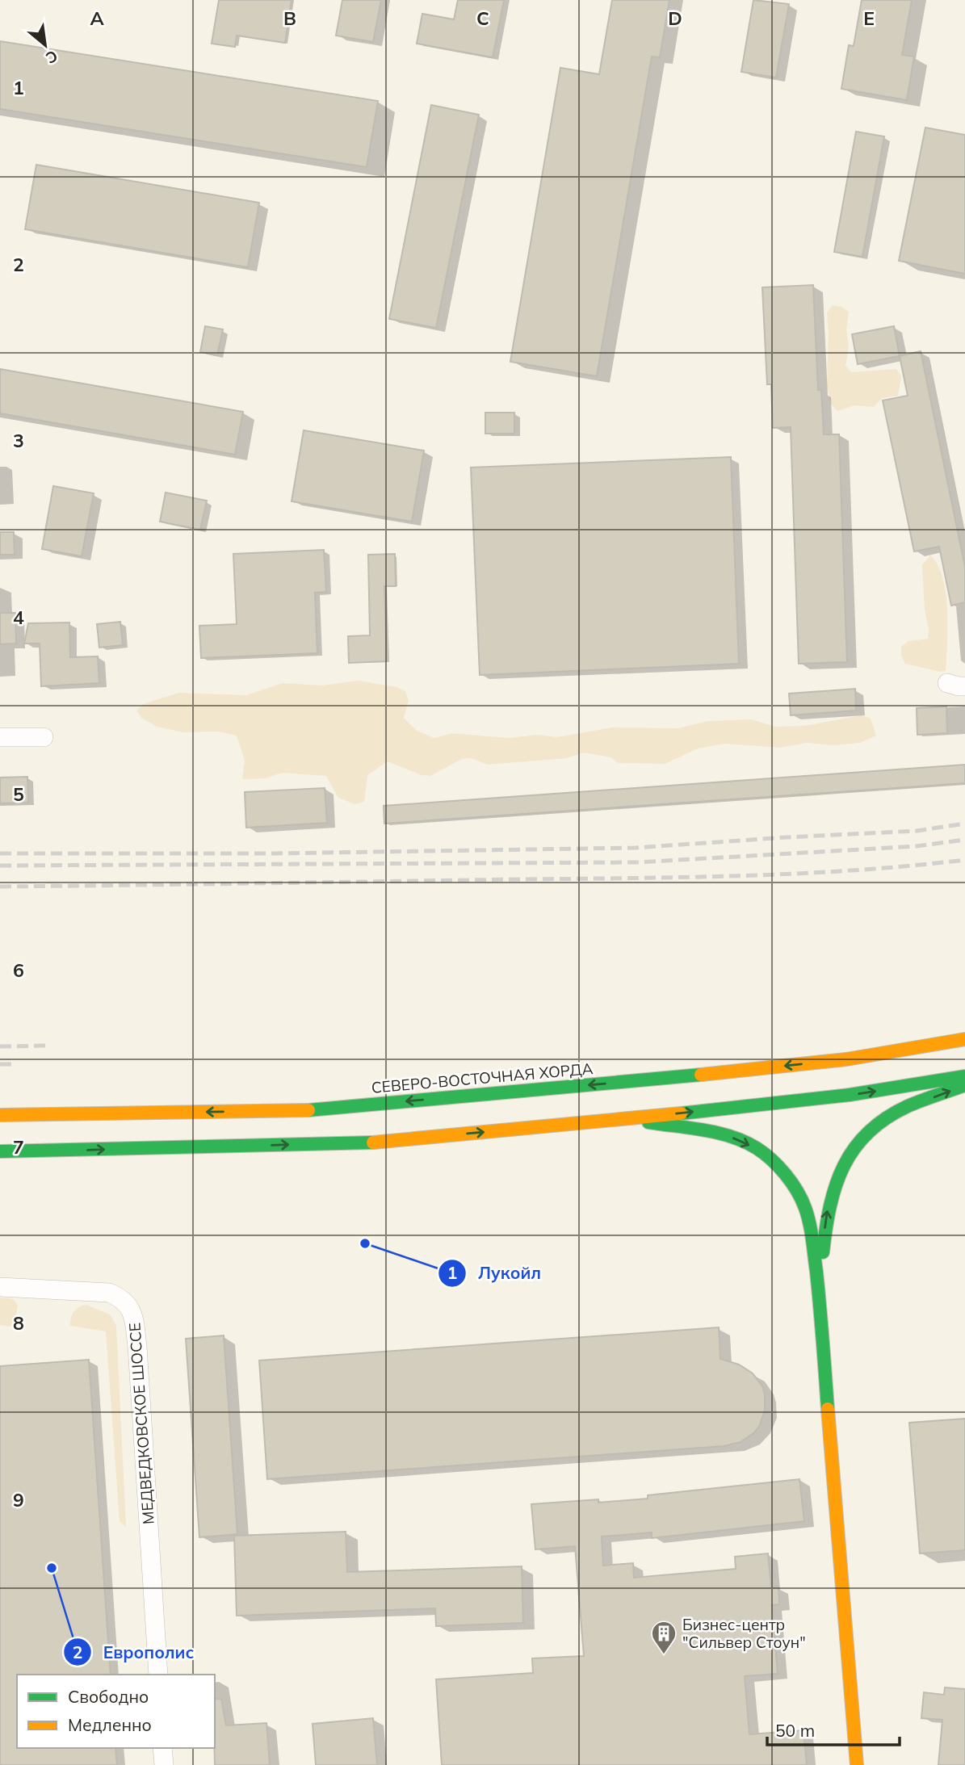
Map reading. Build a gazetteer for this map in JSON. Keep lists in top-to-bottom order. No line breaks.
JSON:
{"streets":{"main road":["СЕВЕРО-ВОСТОЧНАЯ ХОРДА"],"street":["МЕДВЕДКОВСКОЕ ШОССЕ"]},"places":{"other":["Лукойл","Европолис"],"building":["Бизнес-центр \"Сильвер Стоун\""]},"legend":["Свободно","Медленно"],"scale_bar":"50 m","north":"bottom right","grid":{"columns":["A","B","C","D","E"],"rows":["1","2","3","4","5","6","7","8","9"]}}
